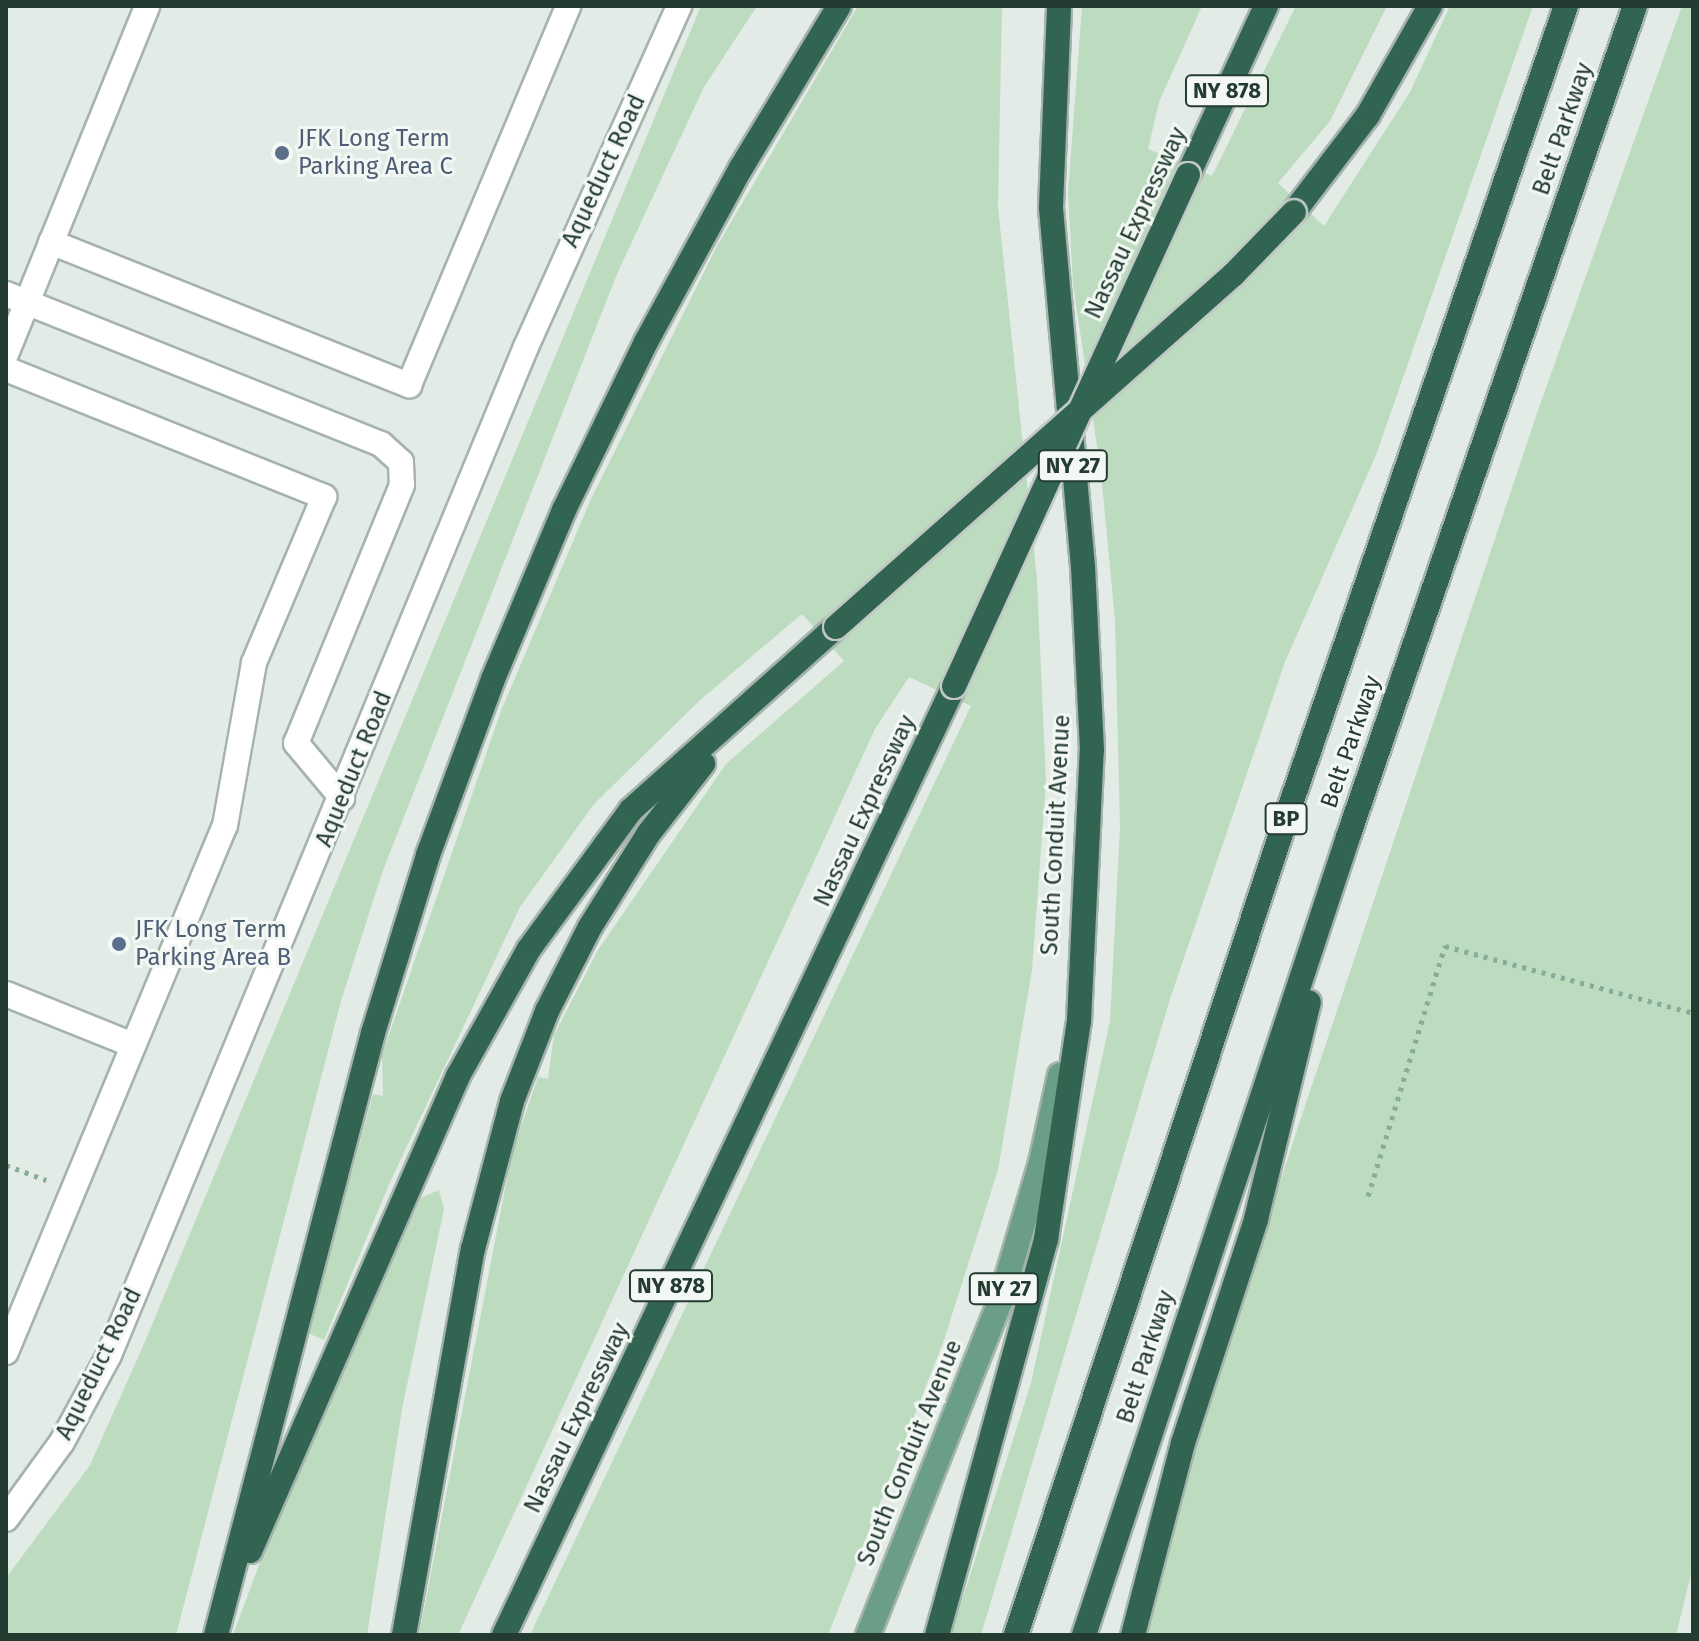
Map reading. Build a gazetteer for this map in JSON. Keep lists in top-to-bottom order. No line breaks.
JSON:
{"streets":{"highway":["NY 878","Belt Parkway","Nassau Expressway","NY 27","BP","South Conduit Avenue"],"street":["Aqueduct Road"]},"places":["JFK Long Term Parking Area C","JFK Long Term Parking Area B"]}
